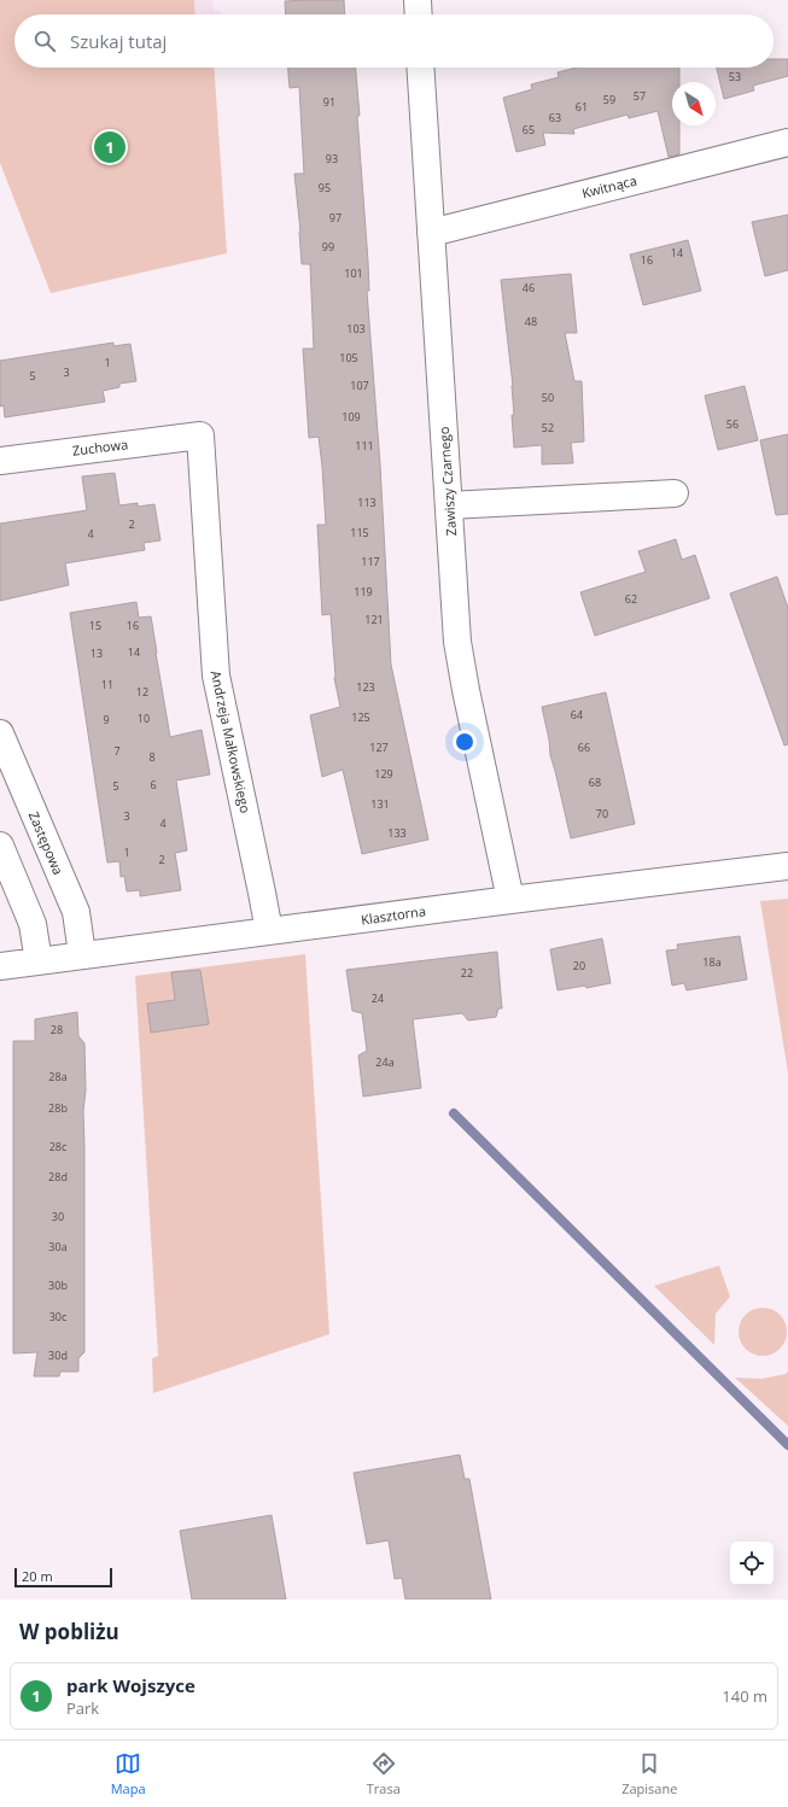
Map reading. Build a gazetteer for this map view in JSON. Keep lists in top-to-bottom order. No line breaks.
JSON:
{"streets":{"street":["Kwitnąca","Zuchowa","Zawiszy Czarnego","Andrzeja Małkowskiego","Zastępowa","Klasztorna"]},"crossings":[["Kwitnąca","Zawiszy Czarnego"],["Zuchowa","Andrzeja Małkowskiego"],["Zawiszy Czarnego","Klasztorna"],["Andrzeja Małkowskiego","Klasztorna"],["Zastępowa","Klasztorna"]],"house_numbers":["53","57","59","91","61","63","65","93","95","97","99","14","16","101","46","48","103","105","1","3","5","107","50","109","56","52","111","113","2","115","4","117","119","62","121","15","16","14","13","11","123","12","64","125","10","9","127","66","7","8","129","68","6","5","131","70","3","4","133","1","2","18a","20","22","24","28","24a","28a","28b","28c","28d","30","30a","30b","30c","30d"],"scale_bar":"20 m","north":"bottom right","page":{"search":"Szukaj tutaj","pins":"1","scale":"20 m","heading":"W pobliżu","list":[{"mark":"1","name":"park Wojszyce","note":"Park","value":"140 m"}],"nav":["Mapa","Trasa","Zapisane"]}}
